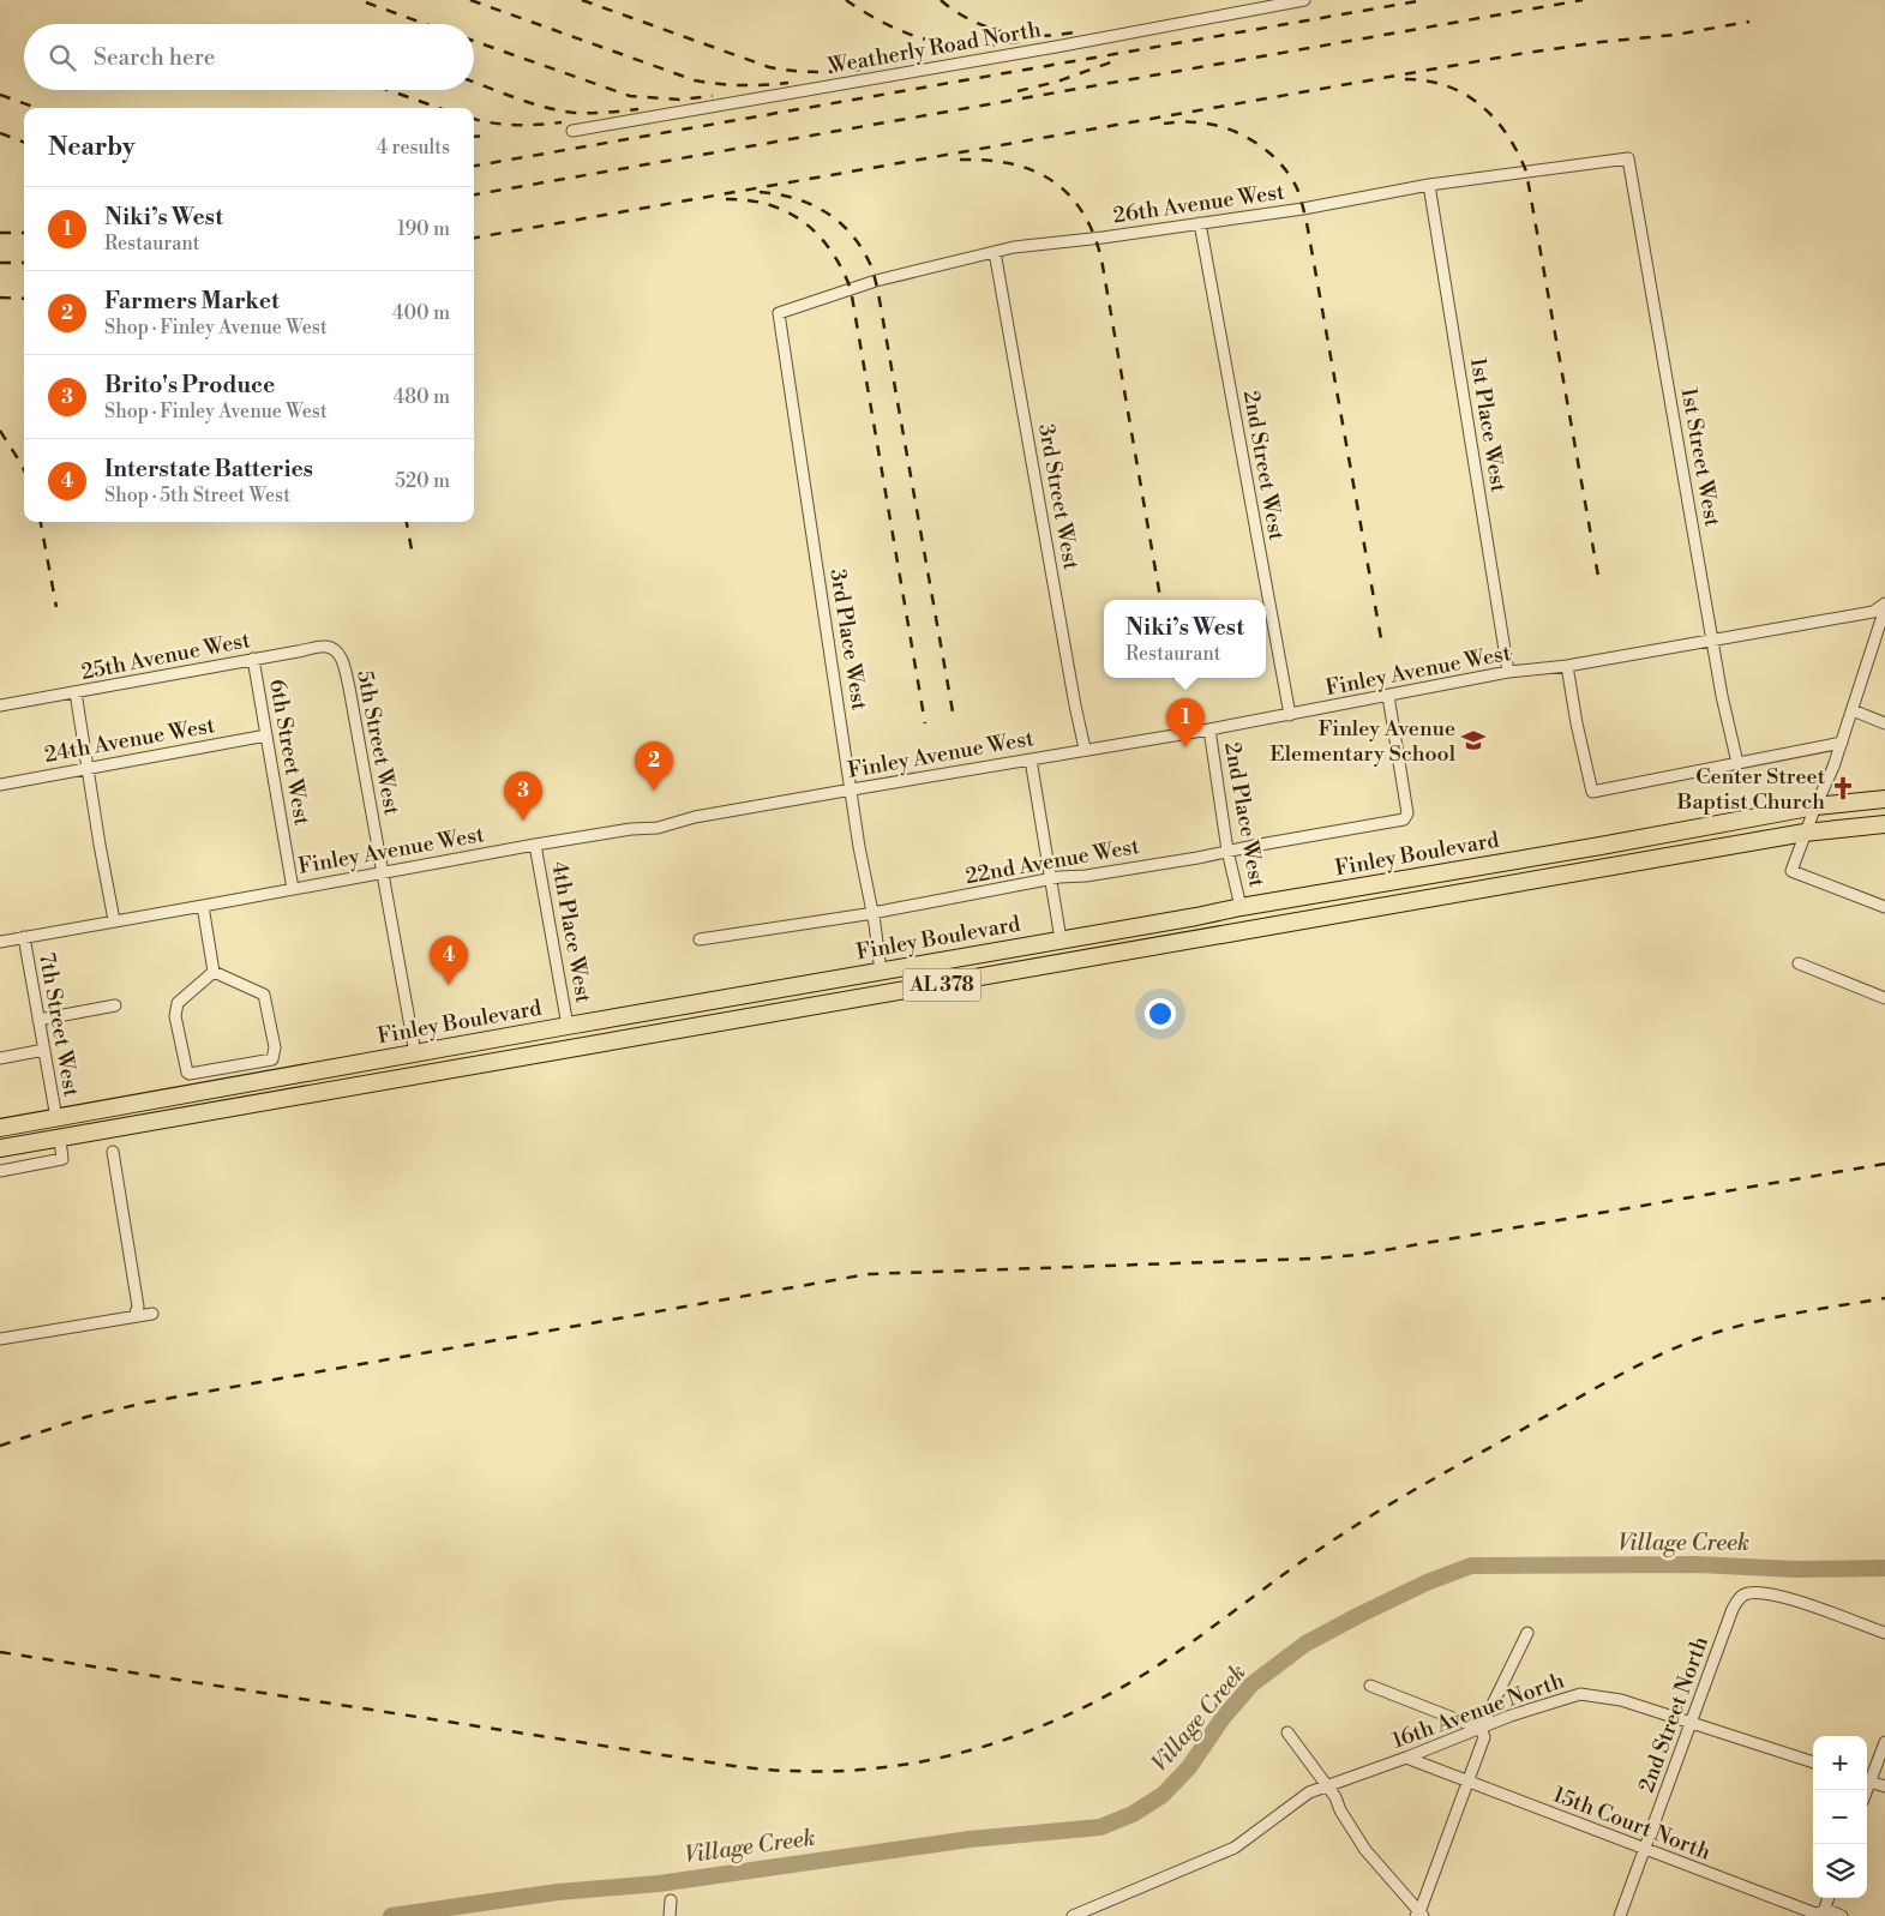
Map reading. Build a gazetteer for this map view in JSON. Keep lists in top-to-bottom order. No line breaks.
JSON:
{"streets":{"main road":["Finley Boulevard","AL 378"],"street":["Weatherly Road North","26th Avenue West","1st Place West","1st Street West","2nd Street West","3rd Street West","3rd Place West","25th Avenue West","Finley Avenue West","24th Avenue West","5th Street West","6th Street West","2nd Place West","22nd Avenue West","4th Place West","7th Street West","16th Avenue North","2nd Street North","15th Court North"]},"crossings":[["26th Avenue West","1st Place West"],["26th Avenue West","1st Street West"],["26th Avenue West","2nd Street West"],["26th Avenue West","3rd Street West"],["26th Avenue West","3rd Place West"],["1st Place West","Finley Avenue West"],["1st Street West","Finley Avenue West"],["2nd Street West","Finley Avenue West"],["3rd Street West","Finley Avenue West"],["3rd Place West","Finley Avenue West"],["3rd Place West","Finley Boulevard"],["3rd Place West","22nd Avenue West"],["25th Avenue West","5th Street West"],["25th Avenue West","6th Street West"],["Finley Avenue West","5th Street West"],["Finley Avenue West","6th Street West"],["Finley Avenue West","2nd Place West"],["Finley Avenue West","22nd Avenue West"],["Finley Avenue West","4th Place West"],["Finley Avenue West","7th Street West"],["24th Avenue West","6th Street West"],["5th Street West","Finley Boulevard"],["2nd Place West","Finley Boulevard"],["2nd Place West","22nd Avenue West"],["Finley Boulevard","4th Place West"],["Finley Boulevard","7th Street West"],["16th Avenue North","2nd Street North"],["16th Avenue North","15th Court North"],["2nd Street North","15th Court North"]],"water":["Village Creek"],"places":{"school or university":["Finley Avenue Elementary School"],"church":["Center Street Baptist Church"]},"page":{"search":"Search here","heading":["Nearby","4 results"],"list":[{"mark":"1","name":"Niki’s West","note":"Restaurant","value":"190 m"},{"mark":"2","name":"Farmers Market","note":"Shop · Finley Avenue West","value":"400 m"},{"mark":"3","name":"Brito's Produce","note":"Shop · Finley Avenue West","value":"480 m"},{"mark":"4","name":"Interstate Batteries","note":"Shop · 5th Street West","value":"520 m"}],"popup":["Niki’s West","Restaurant"],"pins":["1","2","3","4"],"map_buttons":["+","−"]}}
